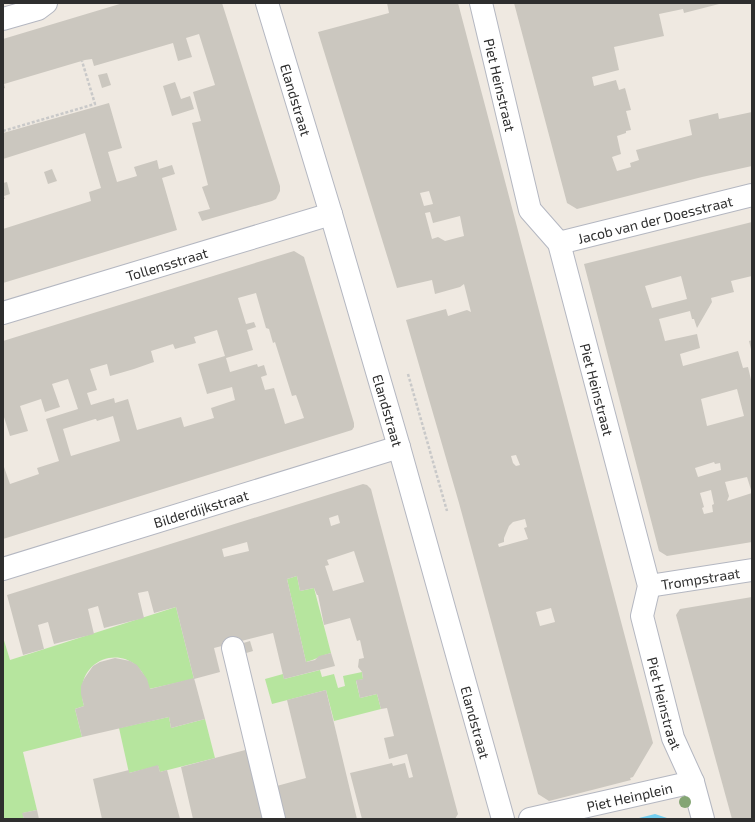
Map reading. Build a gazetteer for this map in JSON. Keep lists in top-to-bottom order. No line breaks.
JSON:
{"streets":{"street":["Piet Heinstraat","Elandstraat","Jacob van der Doesstraat","Tollensstraat","Bilderdijkstraat","Trompstraat","Piet Heinplein"]},"crossings":[["Piet Heinstraat","Jacob van der Doesstraat"],["Piet Heinstraat","Trompstraat"],["Piet Heinstraat","Piet Heinplein"],["Elandstraat","Tollensstraat"],["Elandstraat","Bilderdijkstraat"]]}
